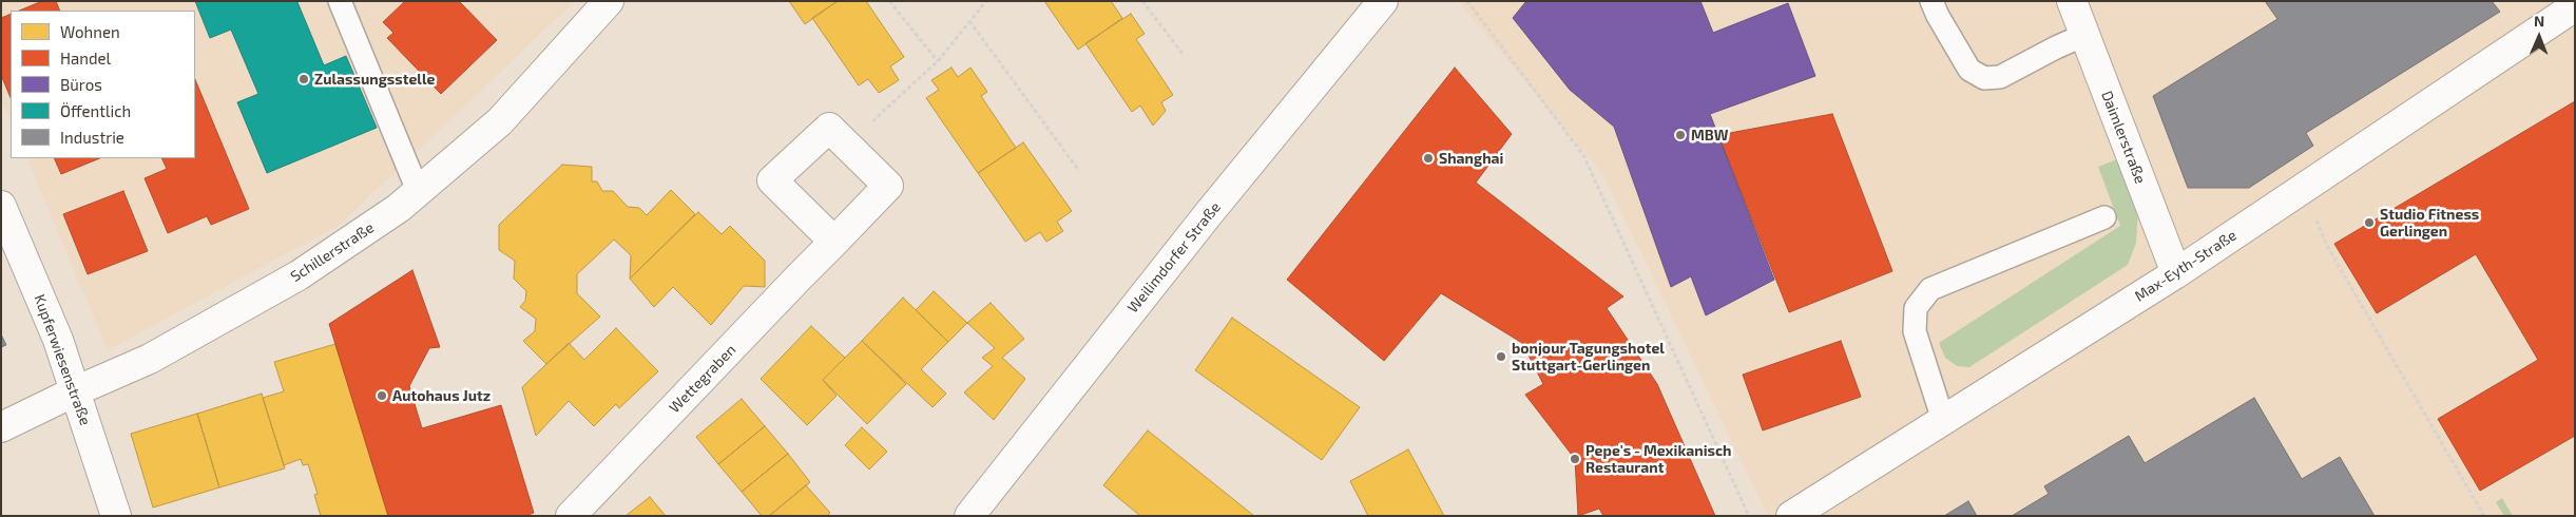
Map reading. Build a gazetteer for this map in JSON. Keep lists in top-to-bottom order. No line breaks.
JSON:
{"streets":{"street":["Daimlerstraße","Schillerstraße","Weilimdorfer Straße","Max-Eyth-Straße","Kupferwiesenstraße","Wettegraben"]},"crossings":[["Daimlerstraße","Max-Eyth-Straße"],["Schillerstraße","Kupferwiesenstraße"]],"places":["Zulassungsstelle","MBW","Shanghai","Studio Fitness Gerlingen","bonjour Tagungshotel Stuttgart-Gerlingen","Autohaus Jutz","Pepe's - Mexikanisch Restaurant"],"legend":["Wohnen","Handel","Büros","Öffentlich","Industrie"],"north":"top"}
